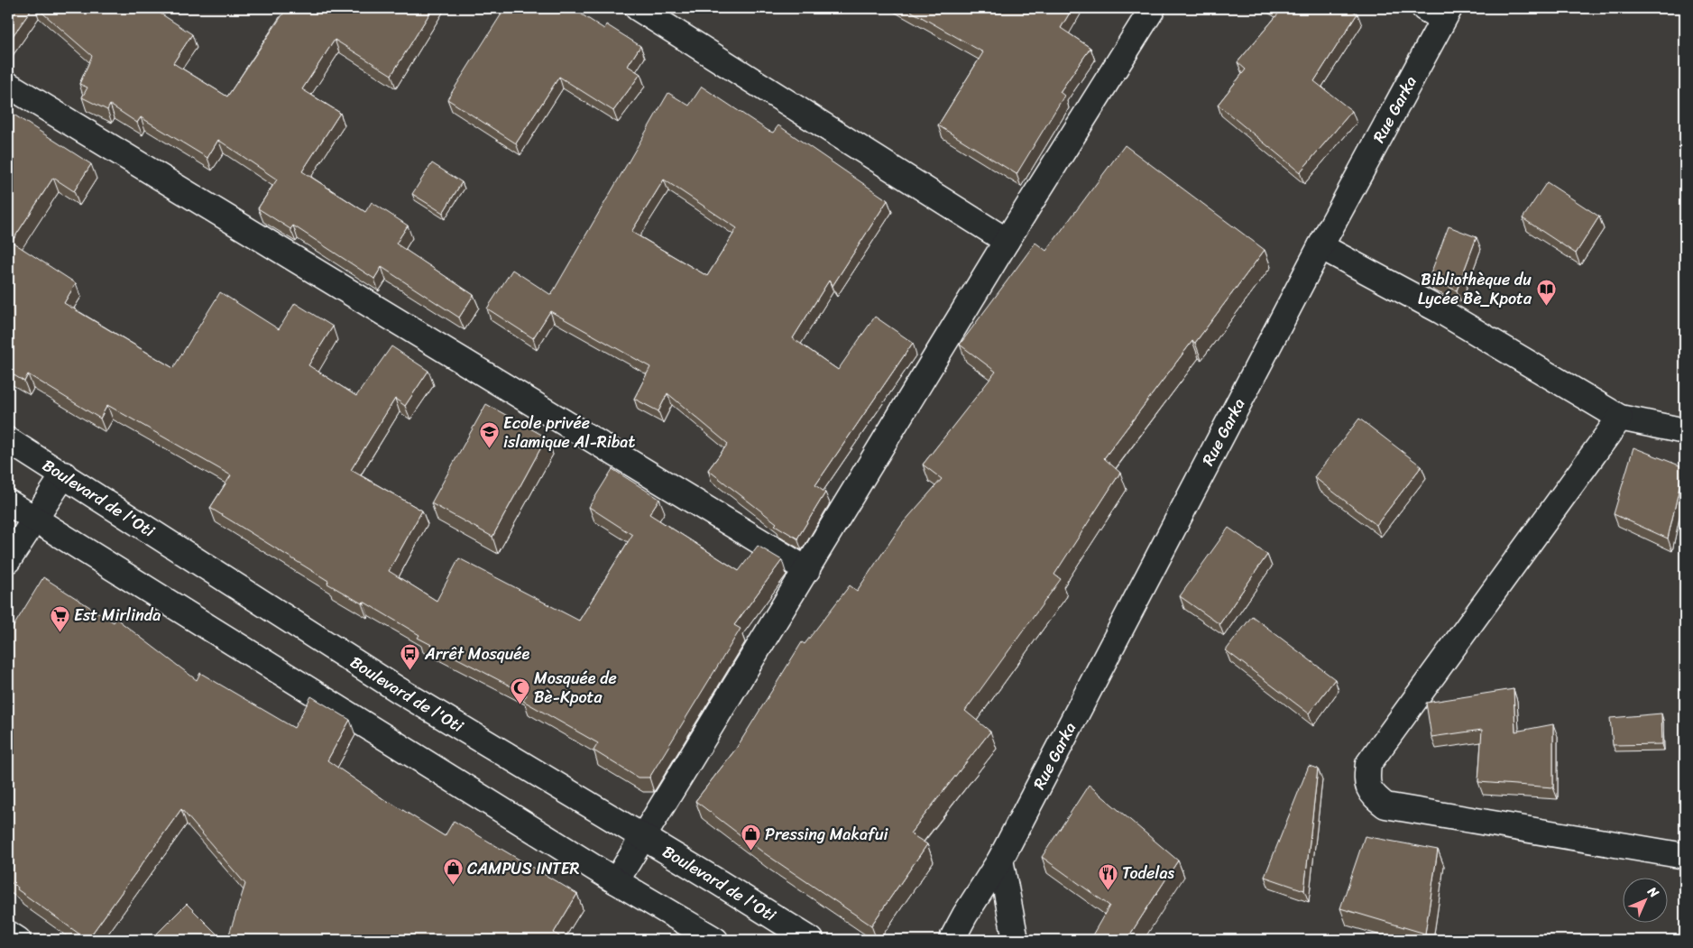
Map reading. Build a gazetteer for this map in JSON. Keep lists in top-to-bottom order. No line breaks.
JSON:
{"streets":{"street":["Rue Garka","Boulevard de l'Oti"]},"places":{"library":["Bibliothèque du Lycée Bè_Kpota"],"school or university":["Ecole privée islamique Al-Ribat"],"supermarket":["Est Mirlinda"],"bus stop":["Arrêt Mosquée"],"mosque":["Mosquée de Bè-Kpota"],"shop":["Pressing Makafui","CAMPUS INTER"],"restaurant":["Todelas"]},"north":"top right"}
